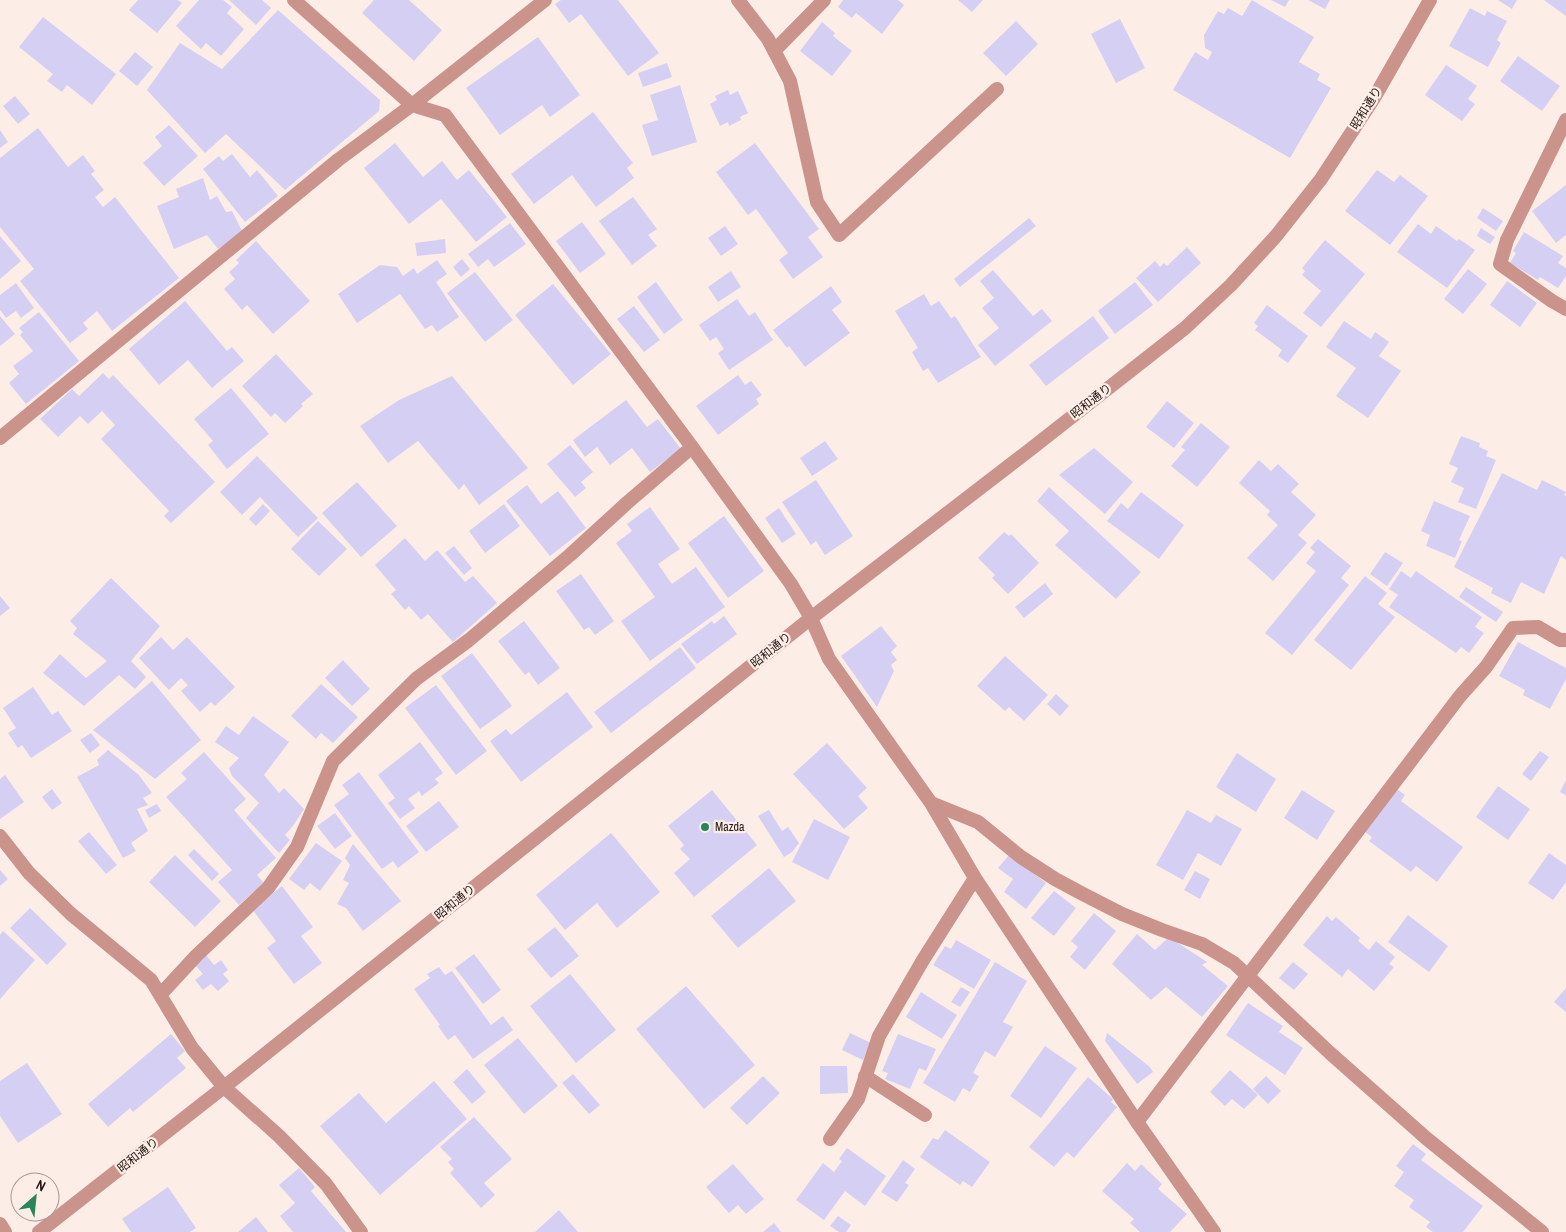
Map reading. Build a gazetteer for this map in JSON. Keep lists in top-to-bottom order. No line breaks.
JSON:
{"streets":{"street":["昭和通り"]},"places":["Mazda"],"north":"top right"}
